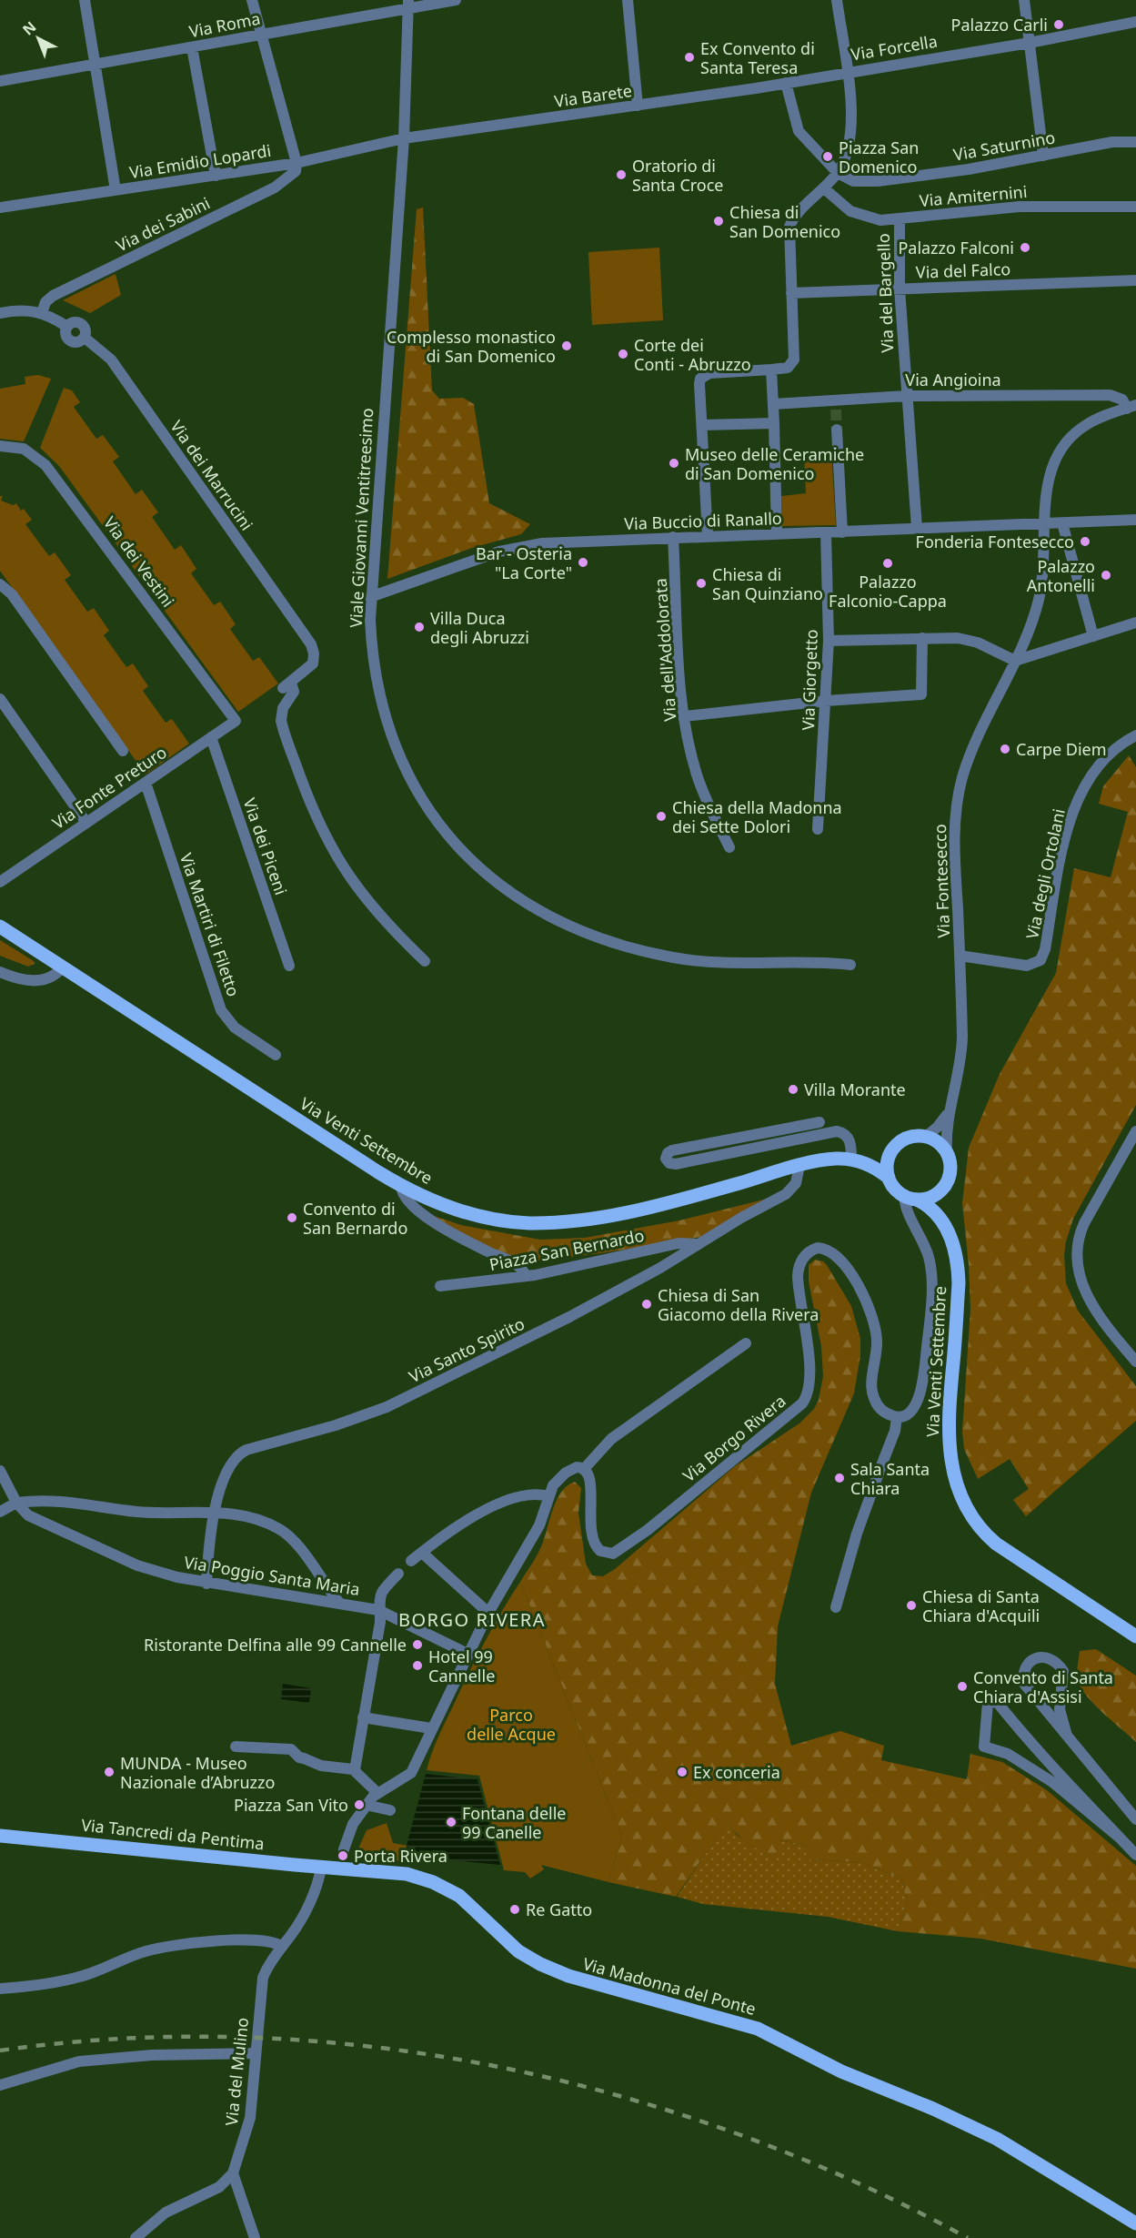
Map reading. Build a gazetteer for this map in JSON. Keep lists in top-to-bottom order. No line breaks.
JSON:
{"streets":{"main road":["Via Venti Settembre","Via Tancredi da Pentima","Via Madonna del Ponte"],"street":["Via Roma","Via Forcella","Via Barete","Via Saturnino","Via Emidio Lopardi","Via Amiternini","Via dei Sabini","Via del Falco","Via del Bargello","Via Angioina","Via dei Marrucini","Viale Giovanni Ventitreesimo","Via Buccio di Ranallo","Via dei Vestini","Via dell'Addolorata","Via Giorgetto","Via Fonte Preturo","Via dei Piceni","Via degli Ortolani","Via Fontesecco","Via Martiri di Filetto","Piazza San Bernardo","Via Santo Spirito","Via Borgo Rivera","Via Poggio Santa Maria","Via del Mulino"]},"crossings":[["Via Roma","Viale Giovanni Ventitreesimo"],["Via Forcella","Via Barete"],["Via Barete","Via Emidio Lopardi"],["Via Barete","Viale Giovanni Ventitreesimo"],["Via Emidio Lopardi","Via dei Sabini"],["Via Emidio Lopardi","Viale Giovanni Ventitreesimo"],["Via Amiternini","Via del Bargello"],["Via dei Sabini","Via dei Marrucini"],["Via del Falco","Via del Bargello"],["Via del Bargello","Via Angioina"],["Via del Bargello","Via Buccio di Ranallo"],["Via Angioina","Via Fontesecco"],["Viale Giovanni Ventitreesimo","Via Buccio di Ranallo"],["Via Buccio di Ranallo","Via dell'Addolorata"],["Via Buccio di Ranallo","Via Giorgetto"],["Via Buccio di Ranallo","Via Fontesecco"],["Via dei Vestini","Via Fonte Preturo"],["Via Fonte Preturo","Via dei Piceni"],["Via Fonte Preturo","Via Martiri di Filetto"],["Via degli Ortolani","Via Fontesecco"],["Via Fontesecco","Via Venti Settembre"],["Via Venti Settembre","Via Santo Spirito"],["Piazza San Bernardo","Via Santo Spirito"],["Via Santo Spirito","Via Poggio Santa Maria"],["Via Tancredi da Pentima","Via Madonna del Ponte"],["Via Tancredi da Pentima","Via del Mulino"]],"districts":["BORGO RIVERA"],"parks":["Parco delle Acque"],"places":["Palazzo Carli","Ex Convento di Santa Teresa","Piazza San Domenico","Oratorio di Santa Croce","Chiesa di San Domenico","Palazzo Falconi","Complesso monastico di San Domenico","Corte dei Conti - Abruzzo","Museo delle Ceramiche di San Domenico","Fonderia Fontesecco","Bar - Osteria \"La Corte\"","Palazzo Falconio-Cappa","Palazzo Antonelli","Chiesa di San Quinziano","Villa Duca degli Abruzzi","Carpe Diem","Chiesa della Madonna dei Sette Dolori","Villa Morante","Convento di San Bernardo","Chiesa di San Giacomo della Rivera","Sala Santa Chiara","Chiesa di Santa Chiara d'Acquili","Ristorante Delfina alle 99 Cannelle","Hotel 99 Cannelle","Convento di Santa Chiara d'Assisi","MUNDA - Museo Nazionale d’Abruzzo","Ex conceria","Piazza San Vito","Fontana delle 99 Canelle","Porta Rivera","Re Gatto"],"north":"top left"}
